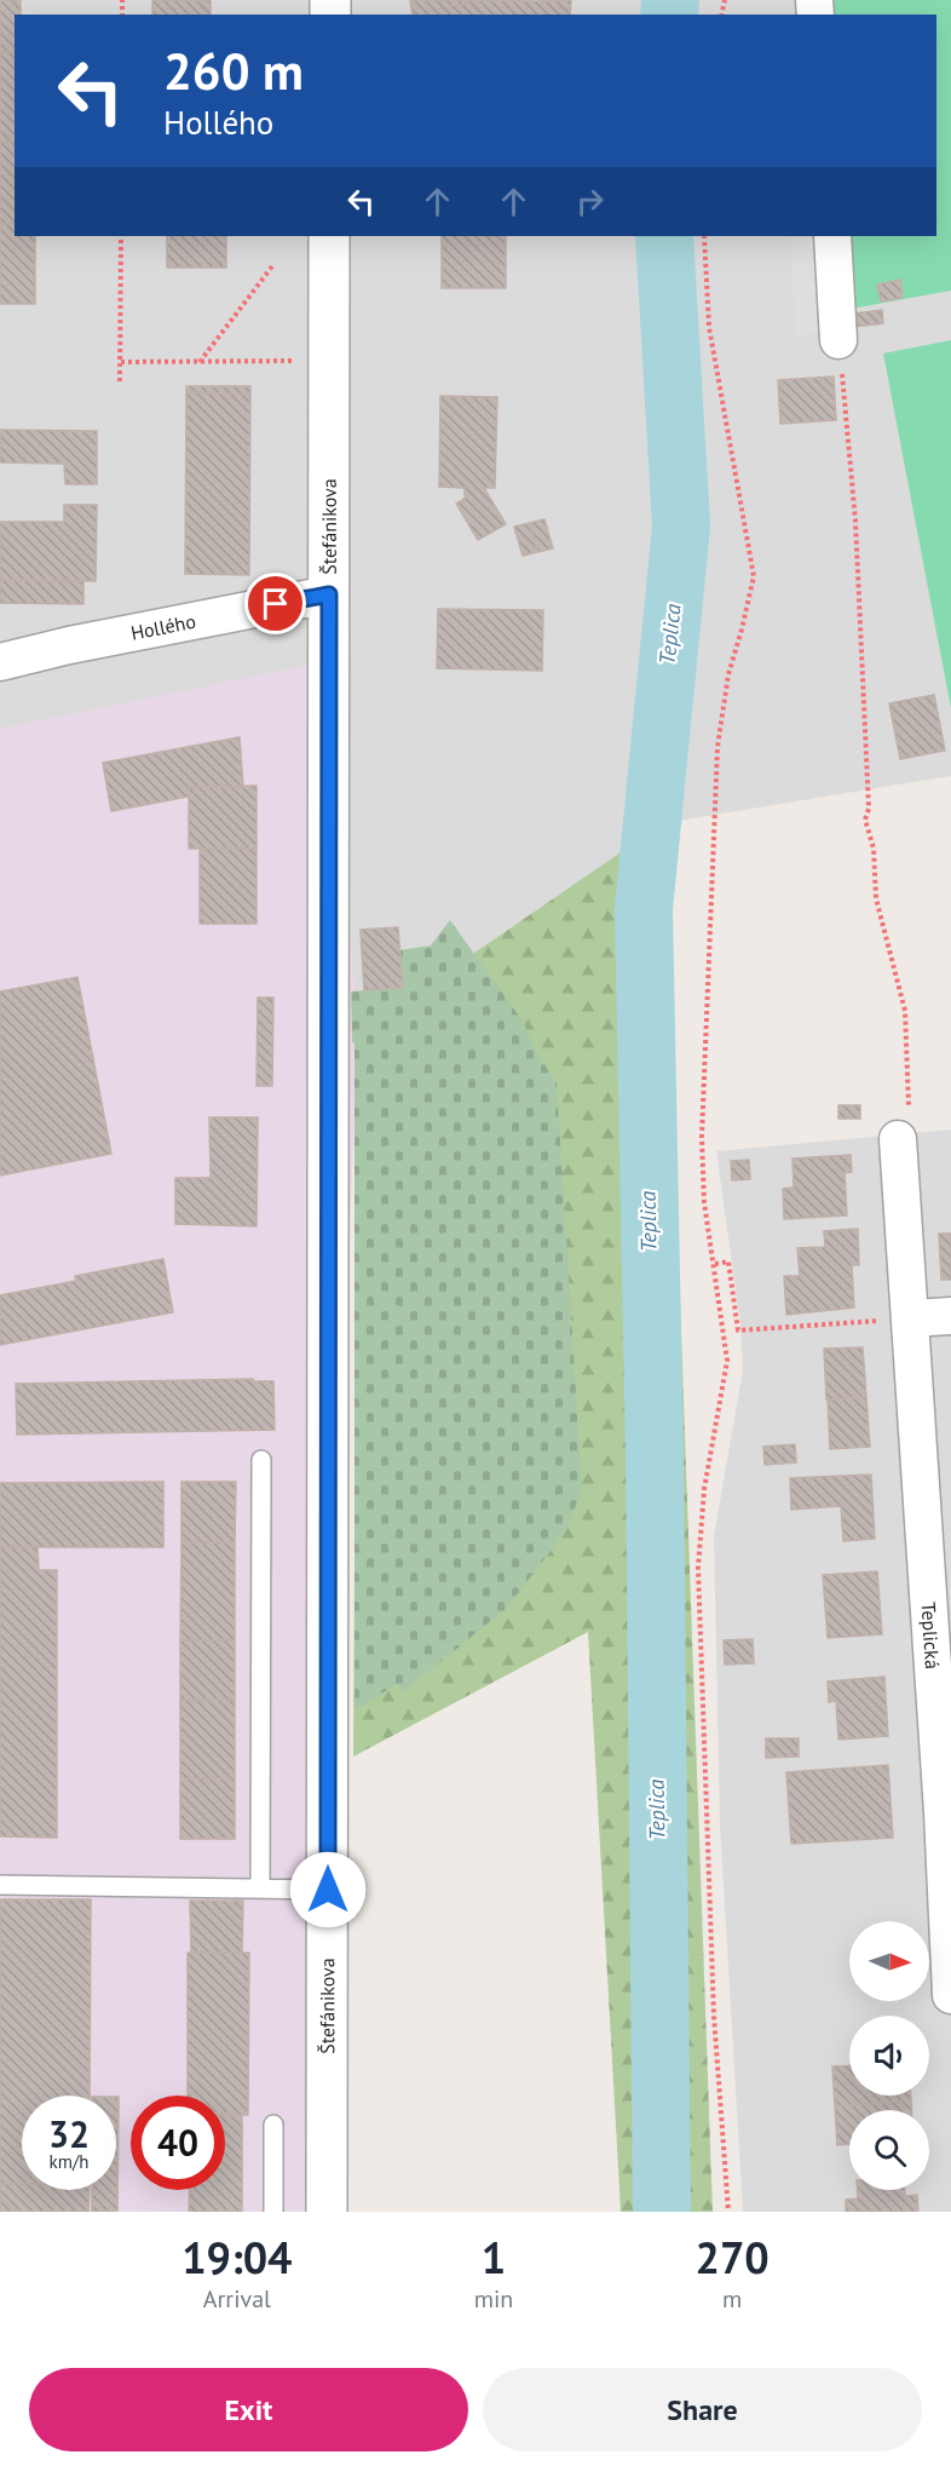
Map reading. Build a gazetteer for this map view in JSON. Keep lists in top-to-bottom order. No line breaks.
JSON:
{"streets":{"street":["Štefánikova","Hollého","Teplická"]},"crossings":[["Štefánikova","Hollého"]],"water":["Teplica"],"north":"right","page":{"turn":["260 m","Hollého"],"speed":"32 km/h","limit":"40","eta":["19:04","Arrival","1","min","270","m"],"buttons":["Exit","Share"]}}
